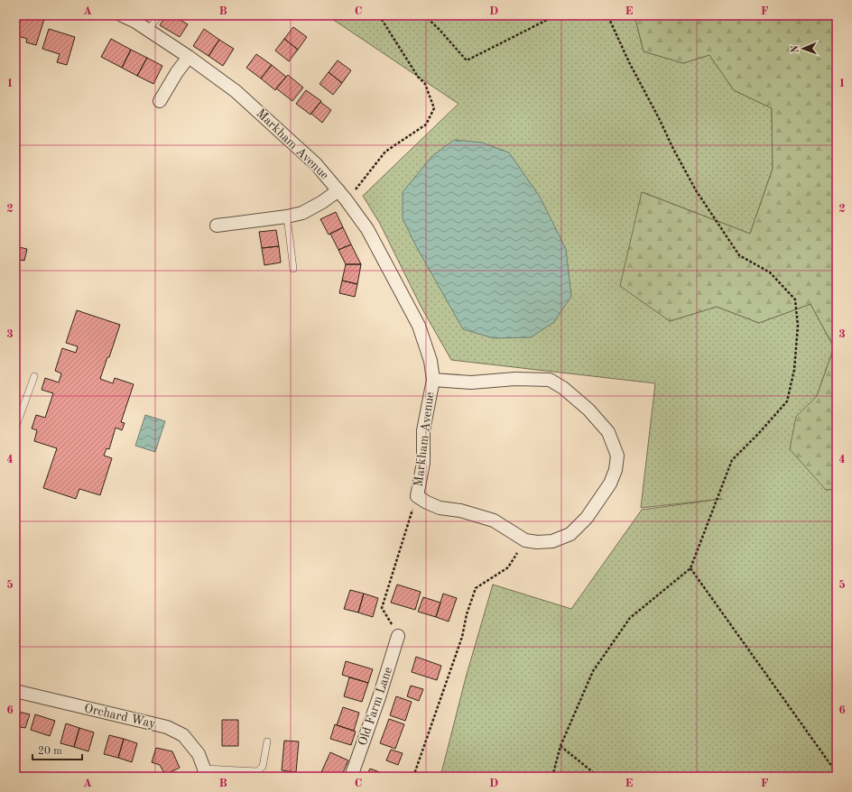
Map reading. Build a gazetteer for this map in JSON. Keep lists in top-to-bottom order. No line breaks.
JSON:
{"streets":{"street":["Markham Avenue","Old Farm Lane","Orchard Way"]},"scale_bar":"20 m","north":"left","grid":{"columns":["A","B","C","D","E","F"],"rows":["1","2","3","4","5","6"]}}
